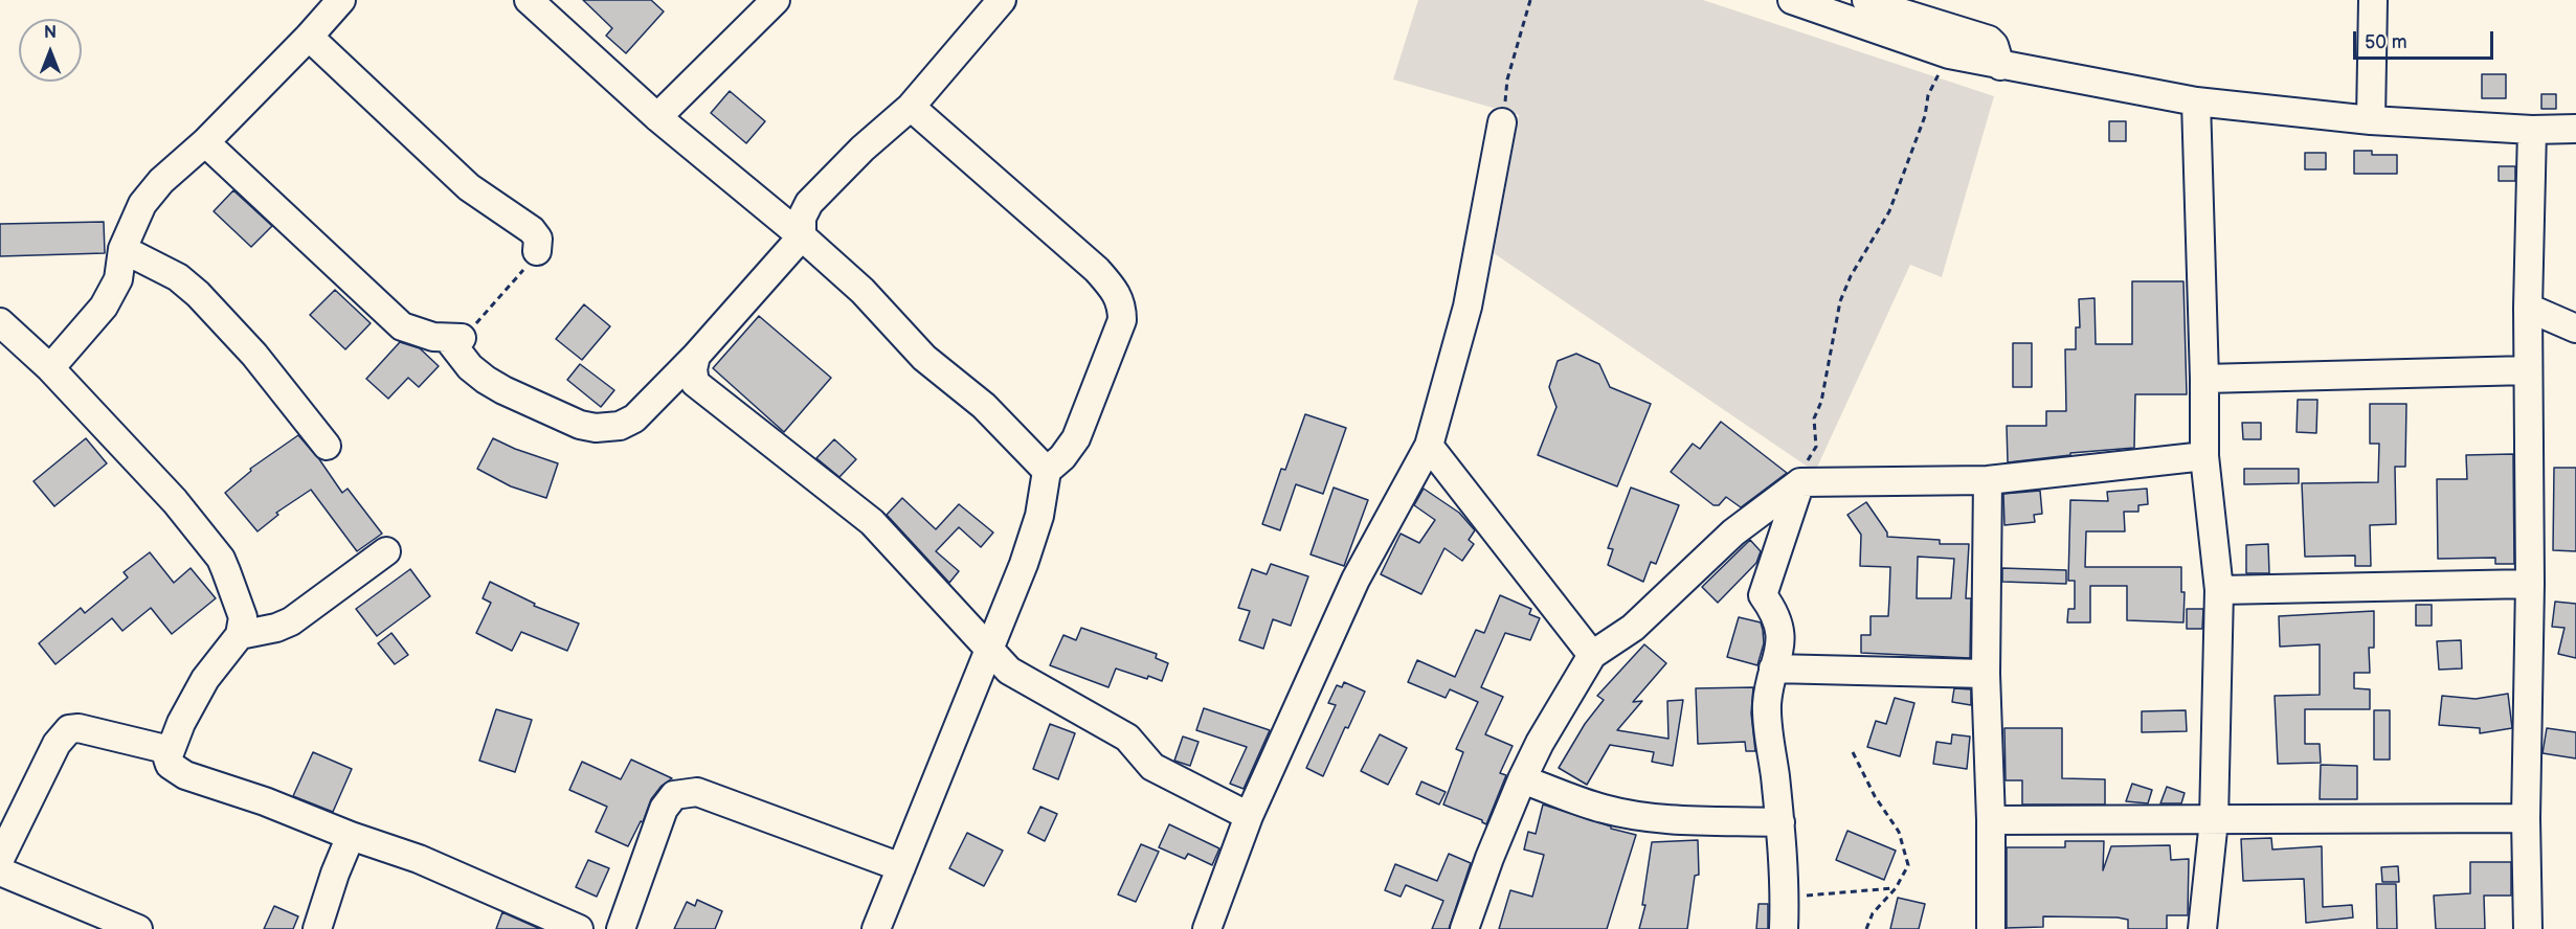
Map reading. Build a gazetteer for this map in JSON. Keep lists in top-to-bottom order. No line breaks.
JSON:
{"scale_bar":"50 m","north":"top"}
